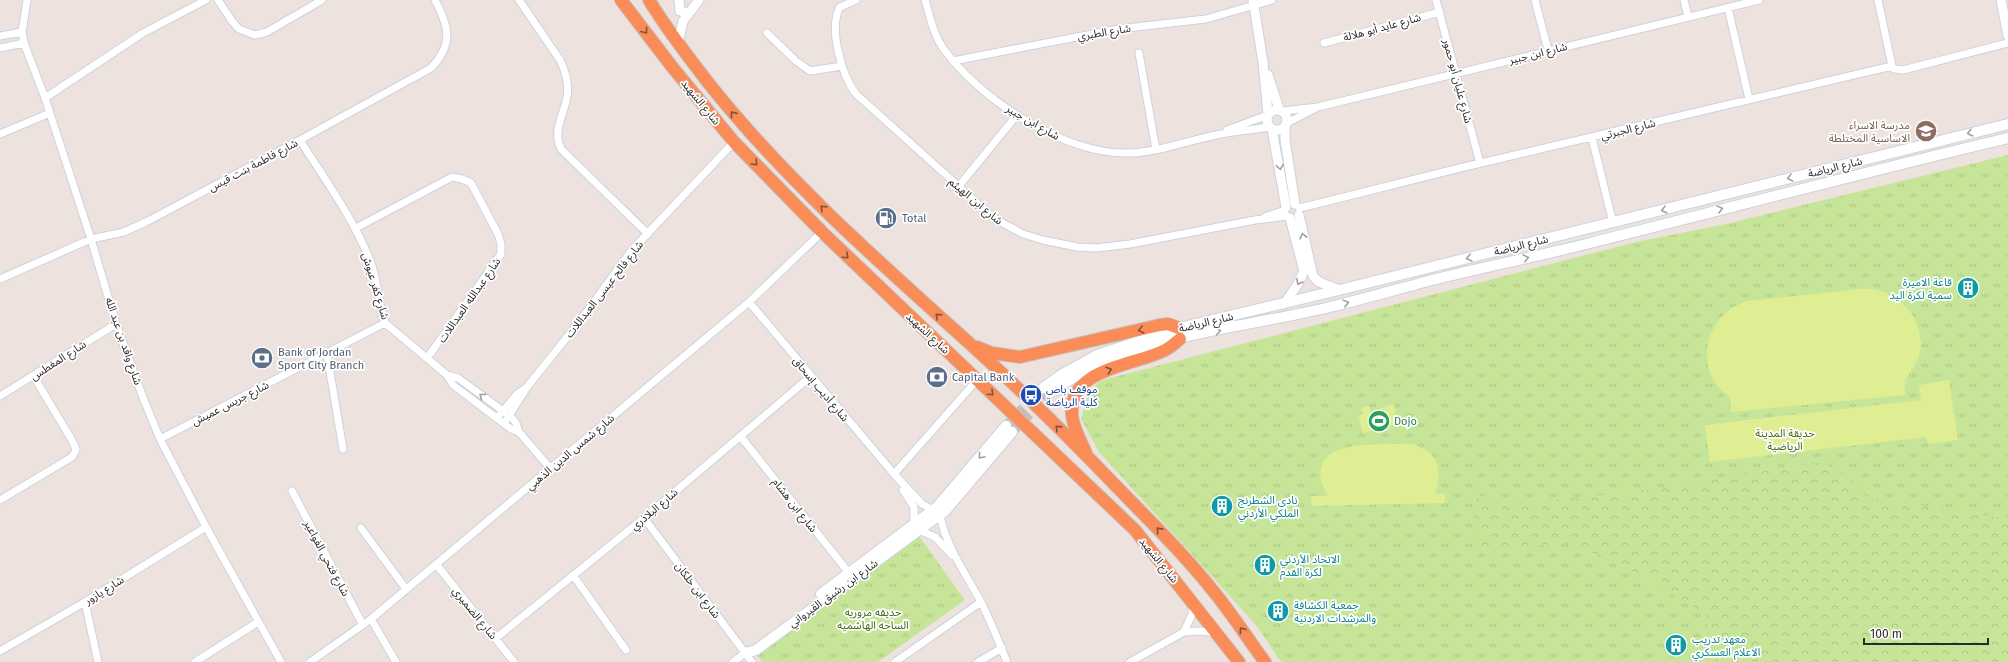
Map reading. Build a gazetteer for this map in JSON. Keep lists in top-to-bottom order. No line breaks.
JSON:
{"streets":{"highway":["شارع الشهيد"],"main road":["شارع الرياضة","شارع ابن رشيق القيرواني"],"street":["شارع عايد أبو هلالة","شارع الطبري","شارع ابن جبير","شارع عليان أبو حمور","شارع الجبرتي","شارع فاطمة بنت قيس","شارع ابن الهيثم","شارع كفر عبوش","شارع فالح عيسى العبداللات","شارع عبدالله العبداللات","شارع واقد بن عبد الله","شارع المغطس","شارع أديب إسحاق","شارع جريس عميش","شارع شمس الدين الذهبي","شارع ابن هشام","شارع البلاذري","شارع فتحي الفواعير","شارع يازور","شارع ابن خلكان","شارع الضميري"]},"crossings":[["شارع عايد أبو هلالة","شارع عليان أبو حمور"],["شارع الطبري","شارع ابن جبير"],["شارع ابن جبير","شارع عليان أبو حمور"],["شارع عليان أبو حمور","شارع الجبرتي"],["شارع الشهيد","شارع فالح عيسى العبداللات"],["شارع الشهيد","شارع شمس الدين الذهبي"],["شارع الجبرتي","شارع ابن الهيثم"],["شارع فاطمة بنت قيس","شارع كفر عبوش"],["شارع فاطمة بنت قيس","شارع واقد بن عبد الله"],["شارع كفر عبوش","شارع فالح عيسى العبداللات"],["شارع كفر عبوش","شارع عبدالله العبداللات"],["شارع كفر عبوش","شارع جريس عميش"],["شارع كفر عبوش","شارع شمس الدين الذهبي"],["شارع واقد بن عبد الله","شارع المغطس"],["شارع واقد بن عبد الله","شارع جريس عميش"],["شارع واقد بن عبد الله","شارع يازور"],["شارع أديب إسحاق","شارع شمس الدين الذهبي"],["شارع أديب إسحاق","شارع البلاذري"],["شارع أديب إسحاق","شارع ابن رشيق القيرواني"],["شارع شمس الدين الذهبي","شارع فتحي الفواعير"],["شارع شمس الدين الذهبي","شارع الضميري"],["شارع ابن هشام","شارع البلاذري"],["شارع ابن هشام","شارع ابن رشيق القيرواني"],["شارع البلاذري","شارع ابن خلكان"],["شارع البلاذري","شارع الضميري"],["شارع ابن خلكان","شارع ابن رشيق القيرواني"]],"parks":["حديقة المدينة الرياضية","حديقه مروريه الساحه الهاشميه"],"places":{"school or university":["مدرسة الاسراء الاساسية المختلطة"],"fuel station":["Total"],"building":["قاعة الاميرة سمية لكرة اليد","نادي الشطرنج الملكي الأردني","الاتحاد الأردني لكرة القدم","جمعية الكشافة والمرشدات الاردنية","معهد تدريب الاعلام العسكري"],"bank":["Bank of Jordan Sport City Branch","Capital Bank"],"bus stop":["موقف باص كلية الرياضة"],"sports":["Dojo"]},"scale_bar":"100 m"}
